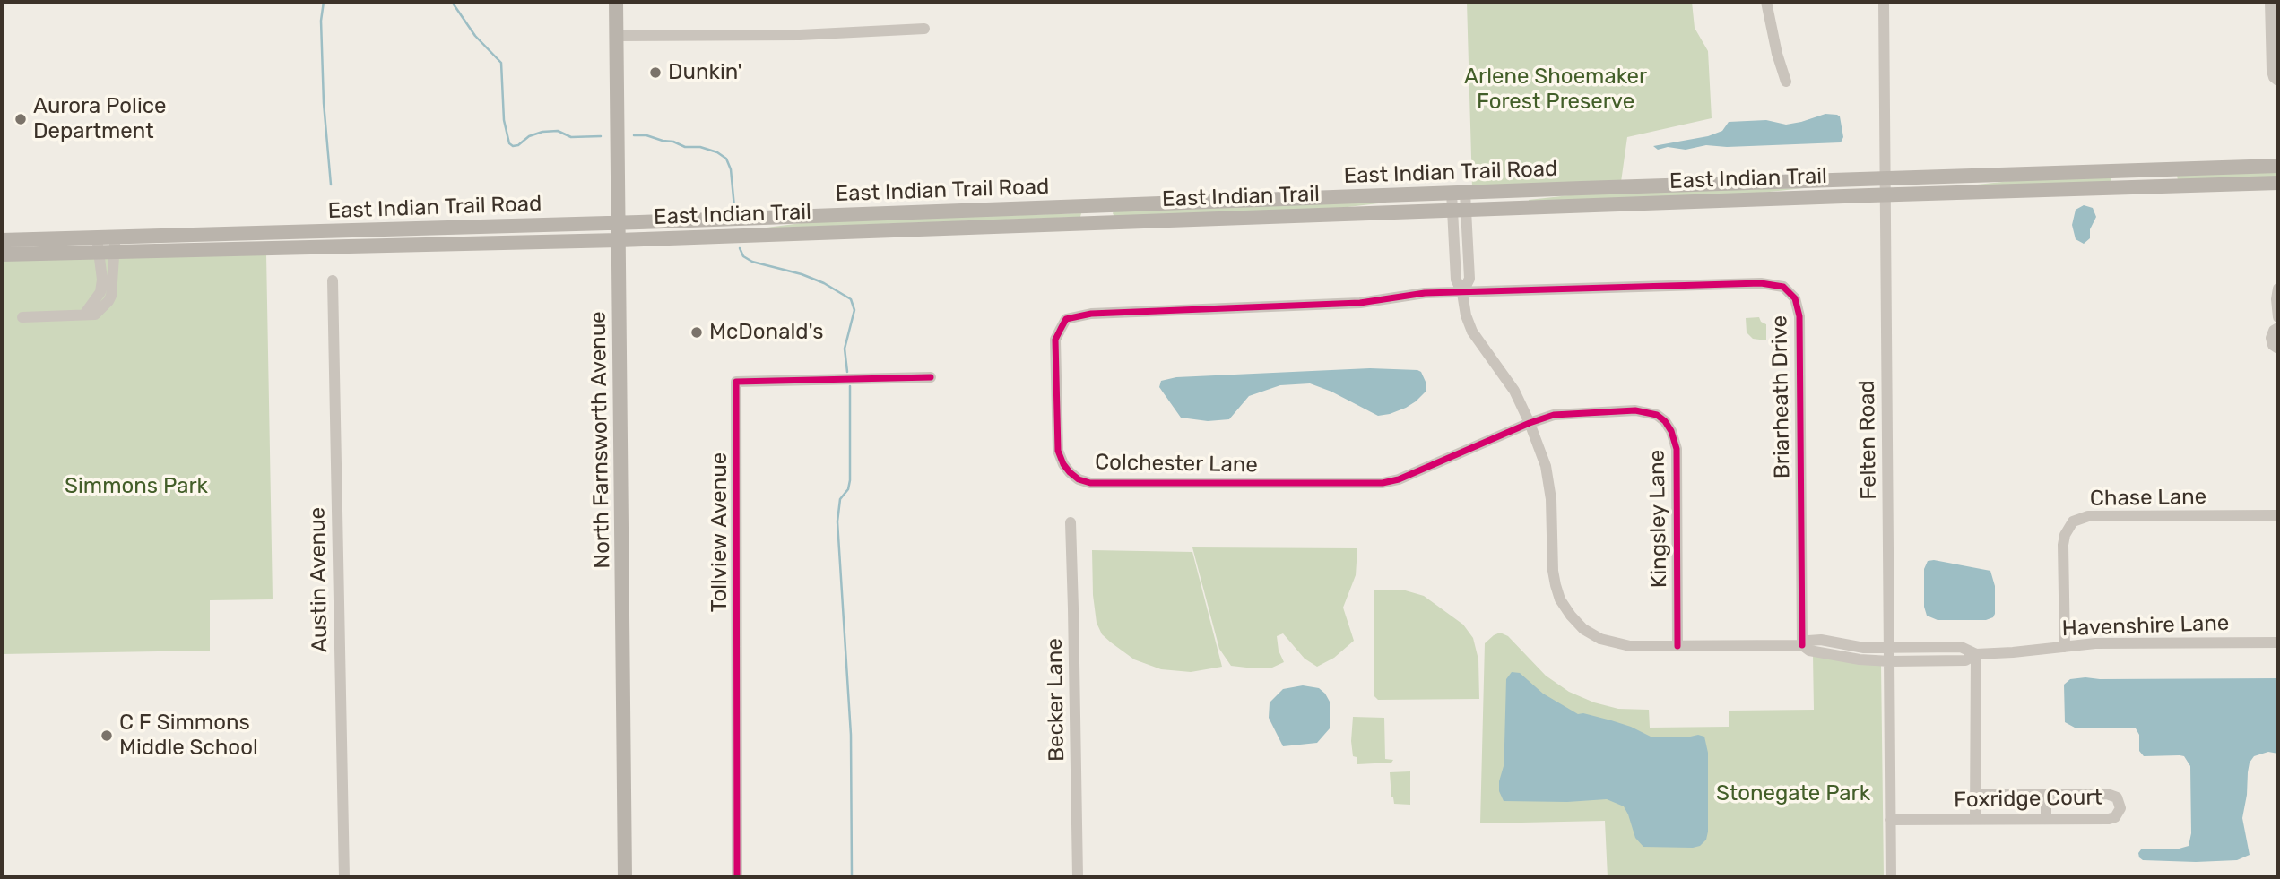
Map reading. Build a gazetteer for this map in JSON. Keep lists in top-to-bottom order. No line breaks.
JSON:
{"streets":{"main road":["East Indian Trail Road","East Indian Trail","North Farnsworth Avenue"],"street":["Briarheath Drive","Felten Road","Colchester Lane","Chase Lane","Kingsley Lane","Tollview Avenue","Austin Avenue","Havenshire Lane","Becker Lane","Foxridge Court"]},"crossings":[["East Indian Trail Road","East Indian Trail"],["East Indian Trail Road","North Farnsworth Avenue"],["East Indian Trail Road","Felten Road"],["East Indian Trail Road","Havenshire Lane"],["East Indian Trail","North Farnsworth Avenue"],["East Indian Trail","Felten Road"],["East Indian Trail","Havenshire Lane"],["Briarheath Drive","Colchester Lane"],["Briarheath Drive","Havenshire Lane"],["Felten Road","Havenshire Lane"],["Felten Road","Foxridge Court"],["Colchester Lane","Kingsley Lane"],["Colchester Lane","Havenshire Lane"],["Chase Lane","Havenshire Lane"],["Kingsley Lane","Havenshire Lane"]],"parks":["Arlene Shoemaker Forest Preserve","Simmons Park","Stonegate Park"],"places":["Dunkin'","Aurora Police Department","McDonald's","C F Simmons Middle School"]}
